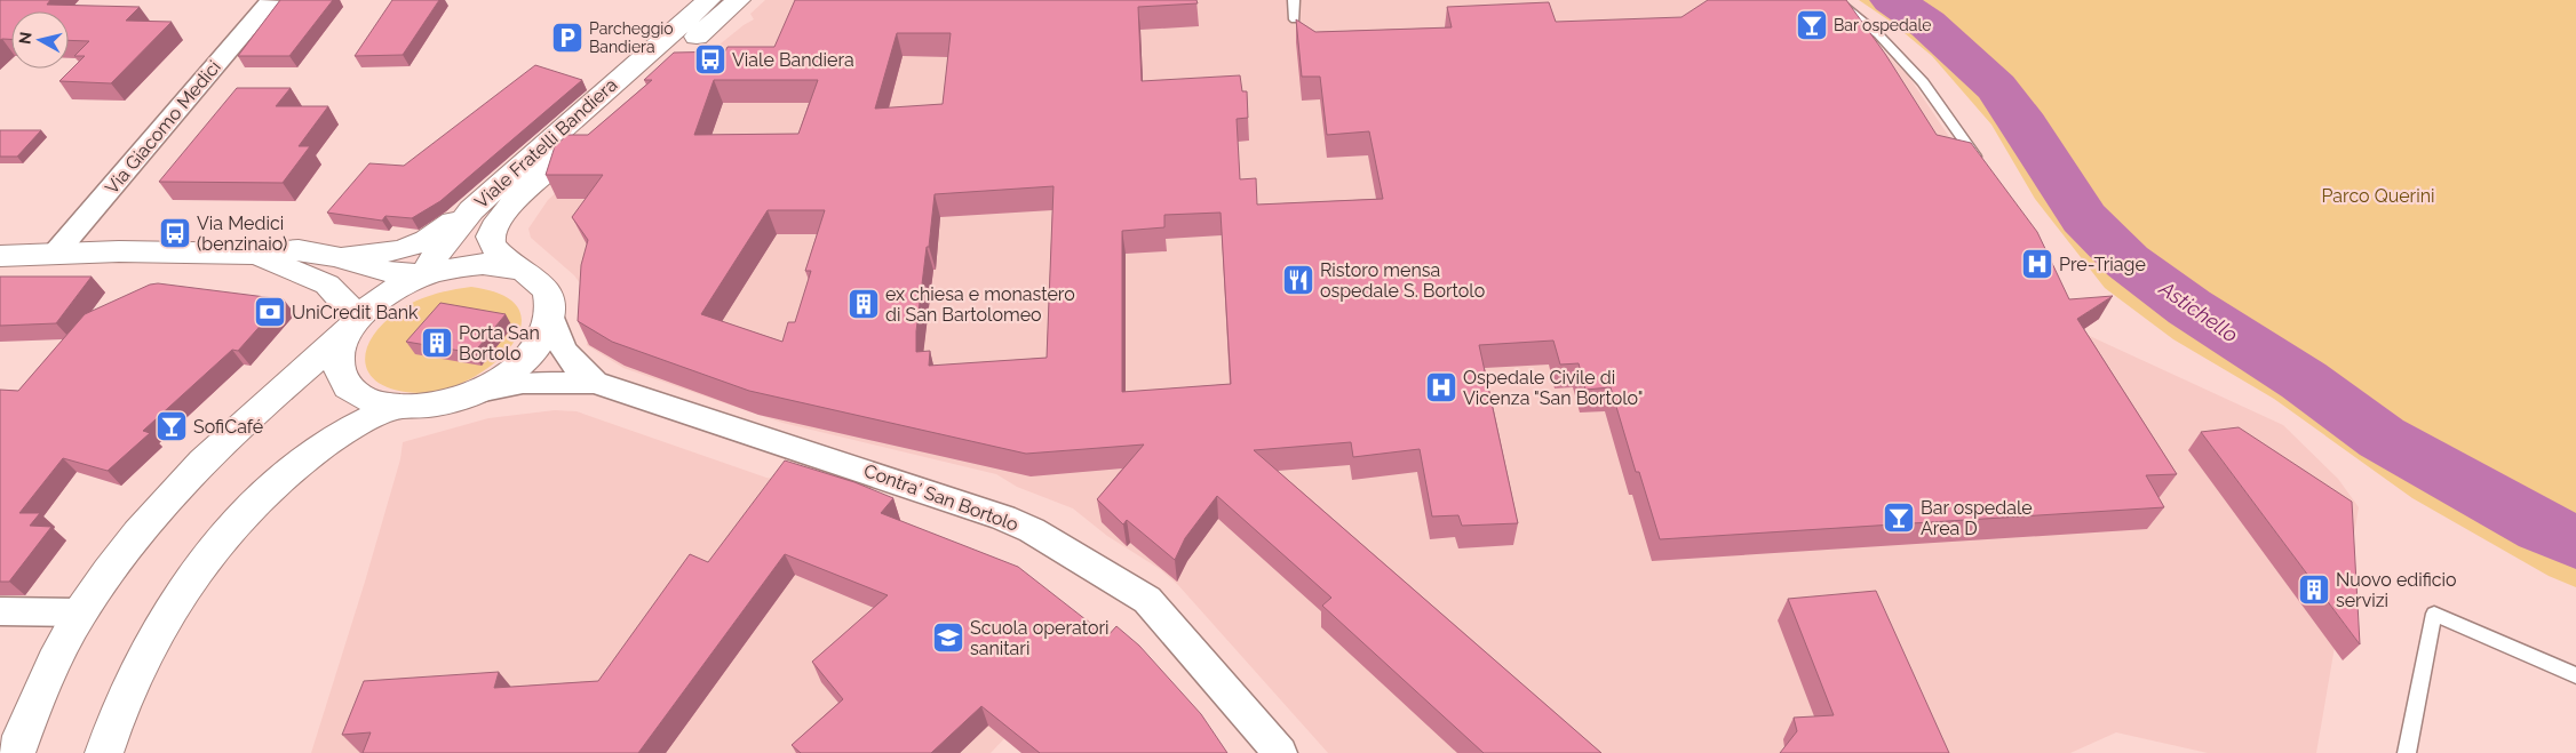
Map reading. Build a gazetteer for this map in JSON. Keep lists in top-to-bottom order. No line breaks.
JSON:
{"streets":{"main road":["Viale Fratelli Bandiera"],"street":["Via Giacomo Medici","Contra' San Bortolo"]},"crossings":[["Viale Fratelli Bandiera","Contra' San Bortolo"]],"water":["Astichello"],"parks":["Parco Querini"],"places":{"bar":["Bar ospedale","SofiCafé","Bar ospedale Area D"],"parking":["Parcheggio Bandiera"],"bus stop":["Viale Bandiera","Via Medici (benzinaio)"],"hospital":["Pre-Triage","Ospedale Civile di Vicenza \"San Bortolo\""],"restaurant":["Ristoro mensa ospedale S. Bortolo"],"building":["ex chiesa e monastero di San Bartolomeo","Porta San Bortolo","Nuovo edificio servizi"],"bank":["UniCredit Bank"],"school or university":["Scuola operatori sanitari"]},"north":"left"}
